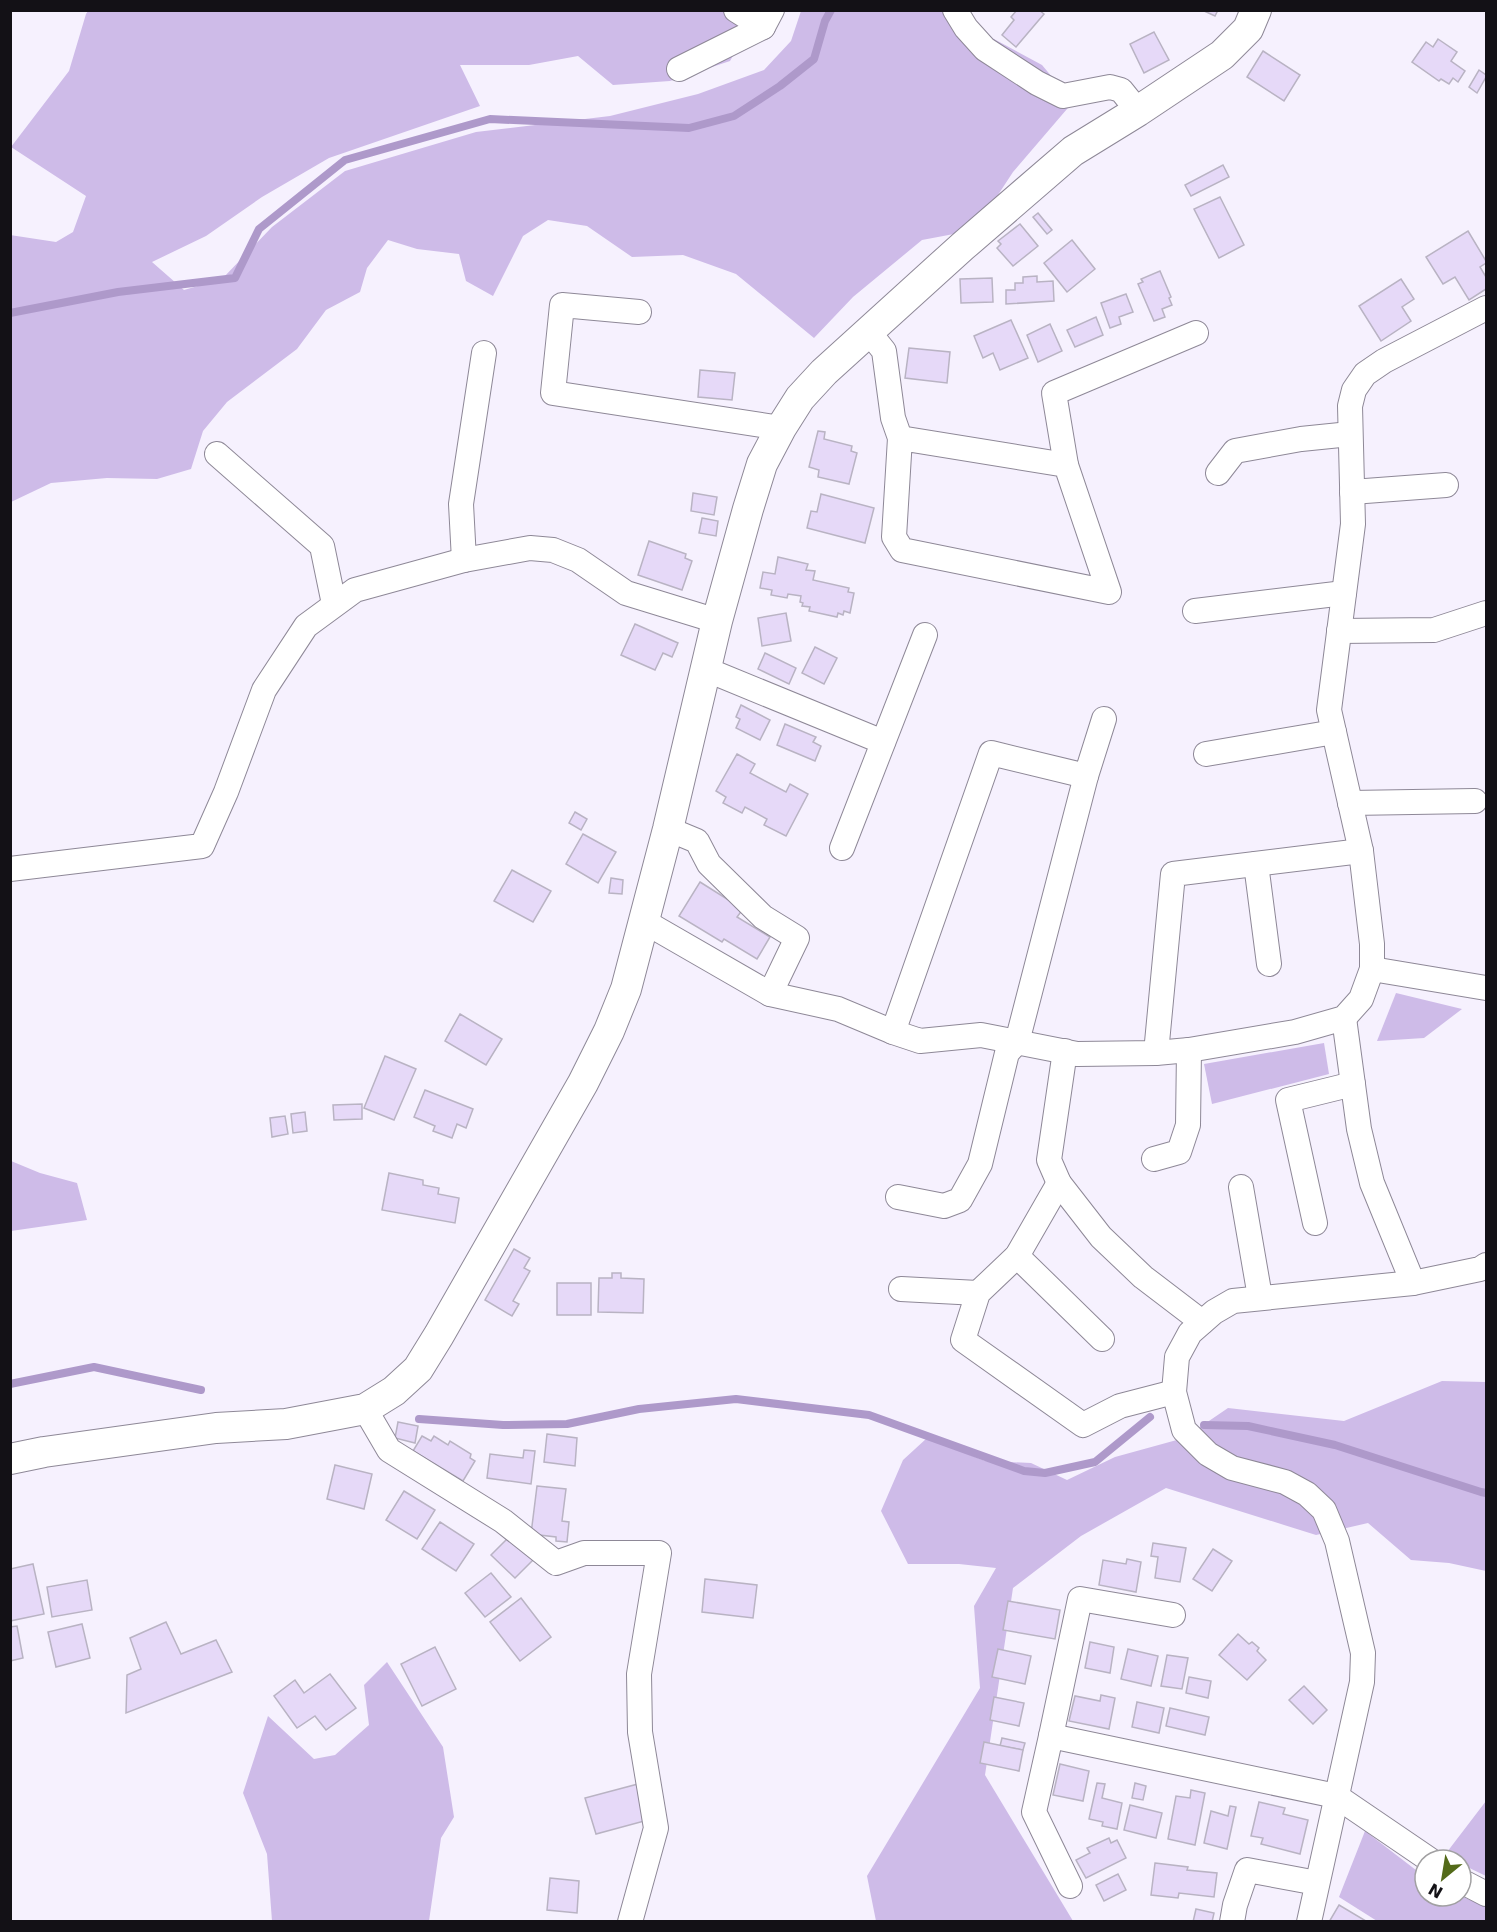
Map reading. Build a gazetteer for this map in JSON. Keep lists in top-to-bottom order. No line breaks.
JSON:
{"north":"bottom left"}
